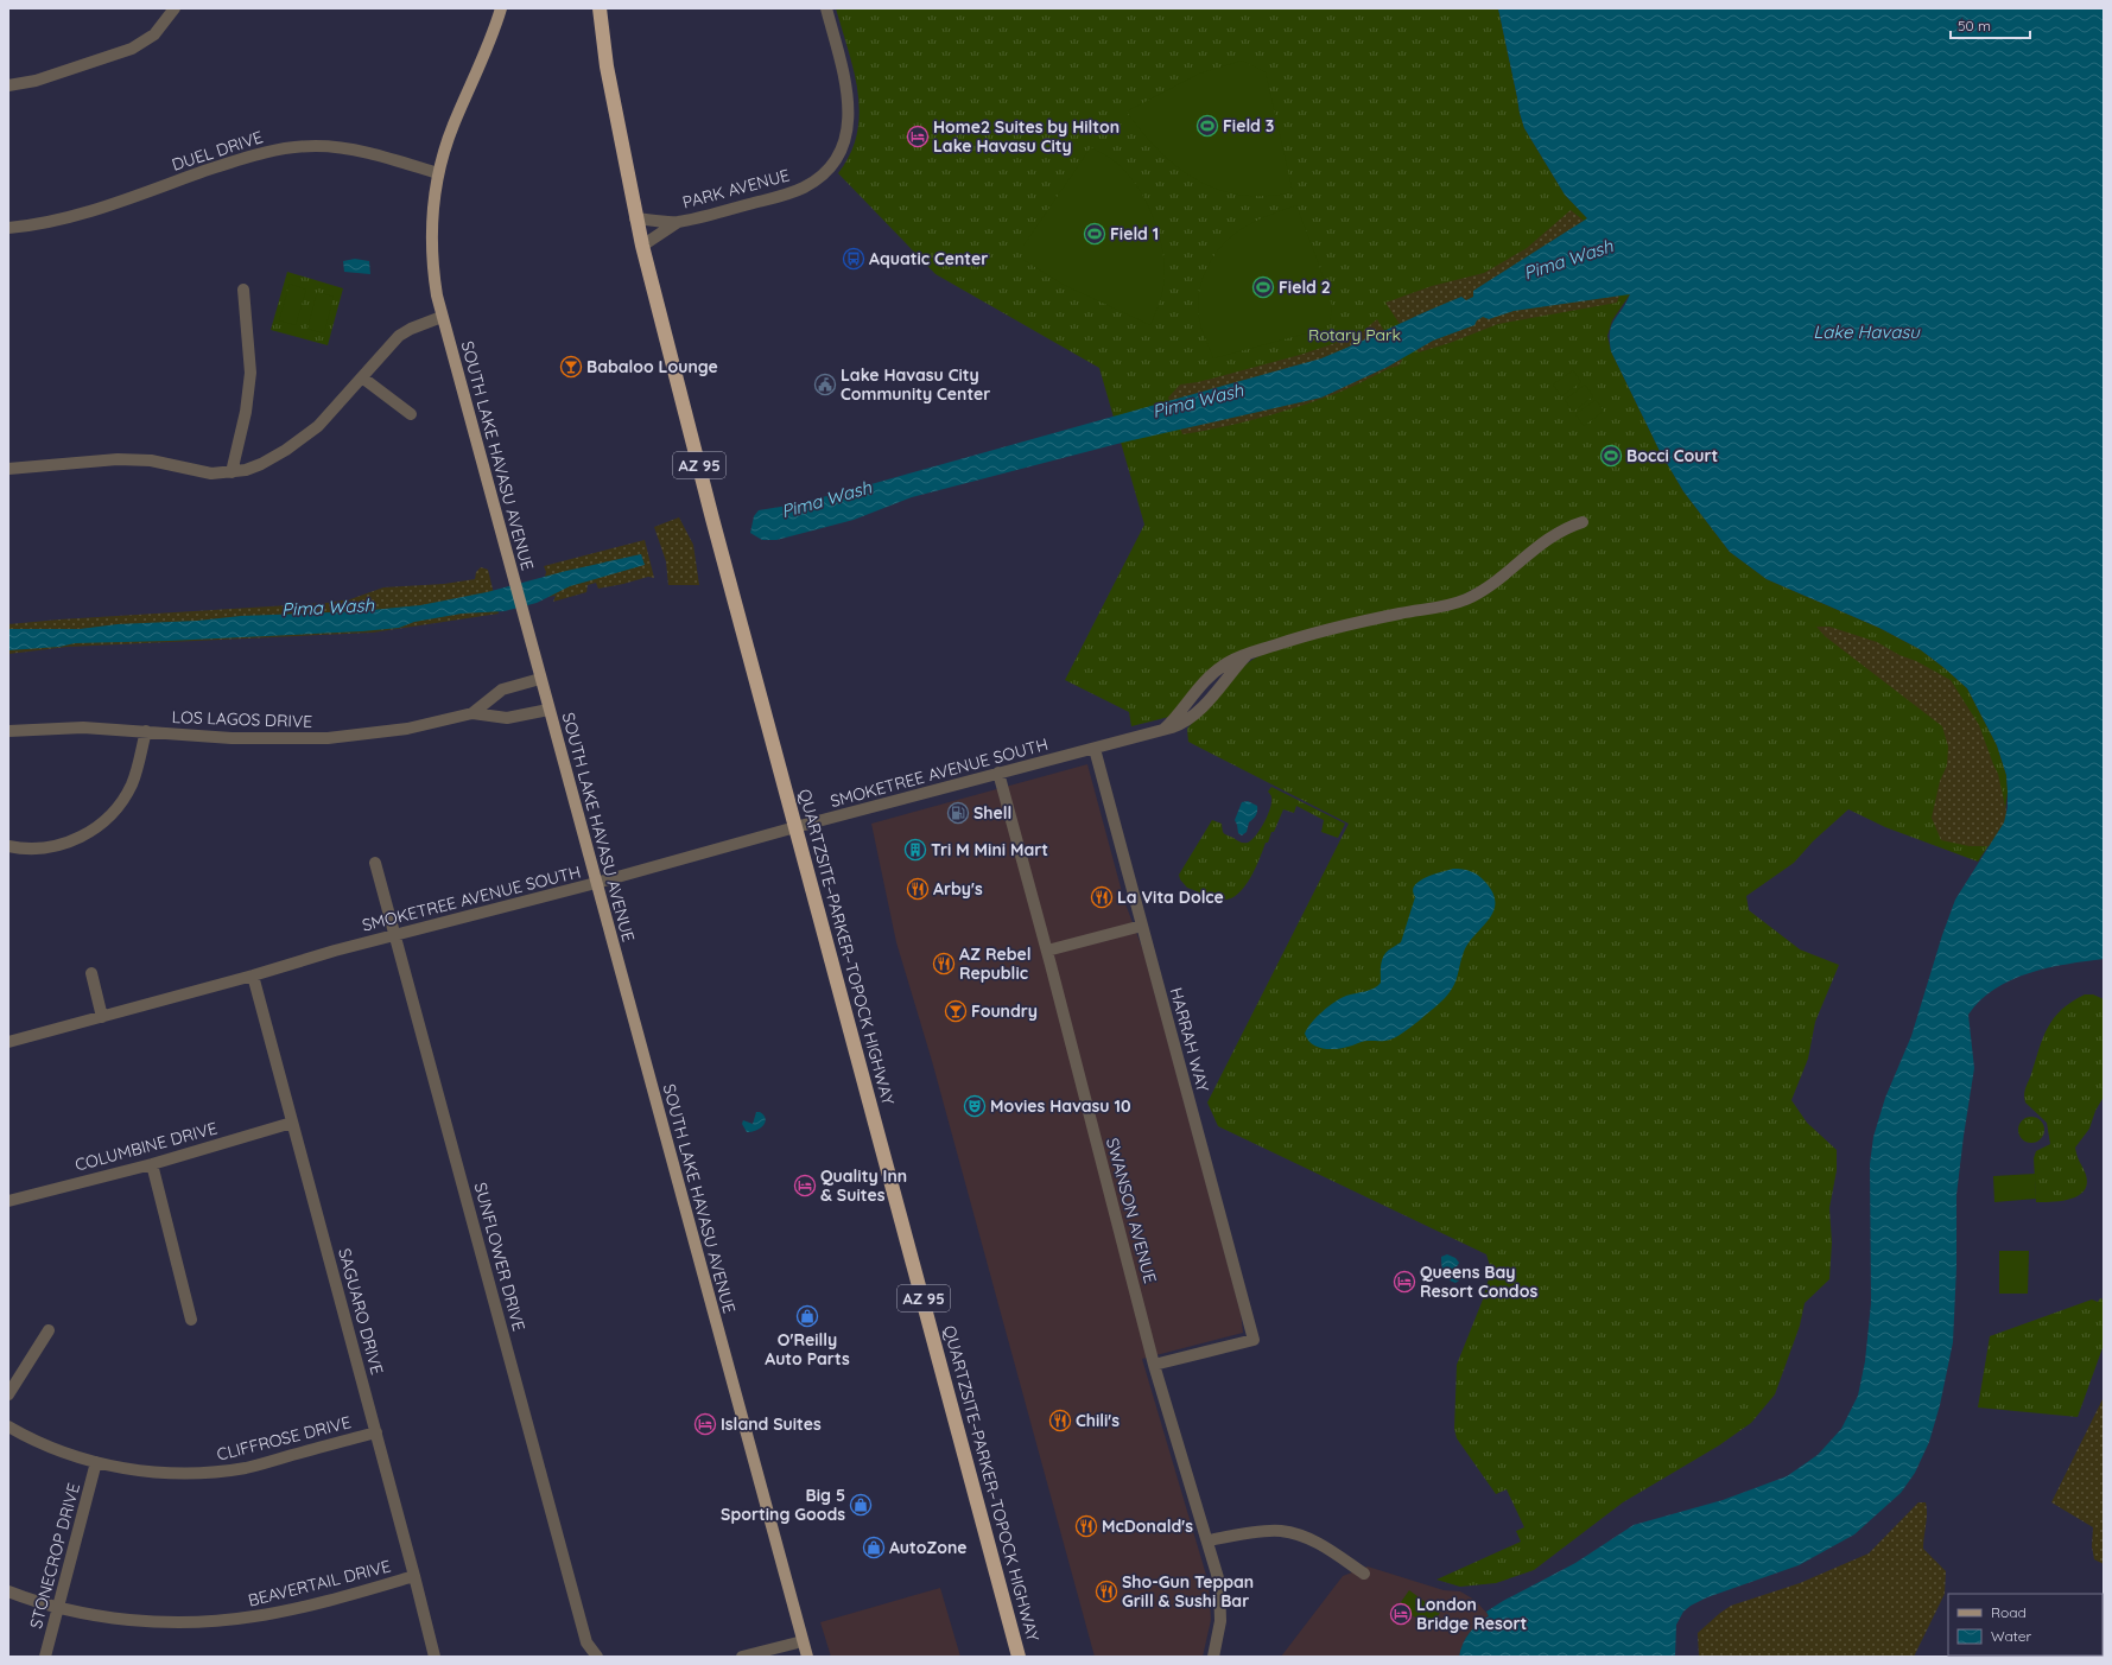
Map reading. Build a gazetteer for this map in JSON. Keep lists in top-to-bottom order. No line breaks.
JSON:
{"streets":{"highway":["AZ 95","QUARTZSITE–PARKER–TOPOCK HIGHWAY"],"main road":["SOUTH LAKE HAVASU AVENUE"],"street":["DUEL DRIVE","PARK AVENUE","LOS LAGOS DRIVE","SMOKETREE AVENUE SOUTH","HARRAH WAY","COLUMBINE DRIVE","SWANSON AVENUE","SUNFLOWER DRIVE","SAGUARO DRIVE","CLIFFROSE DRIVE","STONECROP DRIVE","BEAVERTAIL DRIVE"]},"crossings":[["DUEL DRIVE","SOUTH LAKE HAVASU AVENUE"],["PARK AVENUE","AZ 95"],["PARK AVENUE","QUARTZSITE–PARKER–TOPOCK HIGHWAY"],["SOUTH LAKE HAVASU AVENUE","LOS LAGOS DRIVE"],["SOUTH LAKE HAVASU AVENUE","SMOKETREE AVENUE SOUTH"],["AZ 95","QUARTZSITE–PARKER–TOPOCK HIGHWAY"],["SMOKETREE AVENUE SOUTH","QUARTZSITE–PARKER–TOPOCK HIGHWAY"],["SMOKETREE AVENUE SOUTH","HARRAH WAY"],["SMOKETREE AVENUE SOUTH","SWANSON AVENUE"],["SMOKETREE AVENUE SOUTH","SUNFLOWER DRIVE"],["SMOKETREE AVENUE SOUTH","SAGUARO DRIVE"],["HARRAH WAY","SWANSON AVENUE"],["COLUMBINE DRIVE","SAGUARO DRIVE"],["SAGUARO DRIVE","CLIFFROSE DRIVE"],["SAGUARO DRIVE","BEAVERTAIL DRIVE"],["CLIFFROSE DRIVE","STONECROP DRIVE"],["STONECROP DRIVE","BEAVERTAIL DRIVE"]],"water":["Pima Wash","Lake Havasu"],"parks":["Rotary Park"],"places":{"sports":["Field 3","Field 1","Field 2","Bocci Court"],"hotel":["Home2 Suites by Hilton Lake Havasu City","Quality Inn & Suites","Queens Bay Resort Condos","Island Suites","London Bridge Resort"],"bus stop":["Aquatic Center"],"bar":["Babaloo Lounge","Foundry"],"public building":["Lake Havasu City Community Center"],"fuel station":["Shell"],"building":["Tri M Mini Mart"],"restaurant":["Arby's","La Vita Dolce","AZ Rebel Republic","Chili's","McDonald's","Sho-Gun Teppan Grill & Sushi Bar"],"theatre":["Movies Havasu 10"],"shop":["O'Reilly Auto Parts","Big 5 Sporting Goods","AutoZone"]},"legend":["Road","Water"],"scale_bar":"50 m"}
